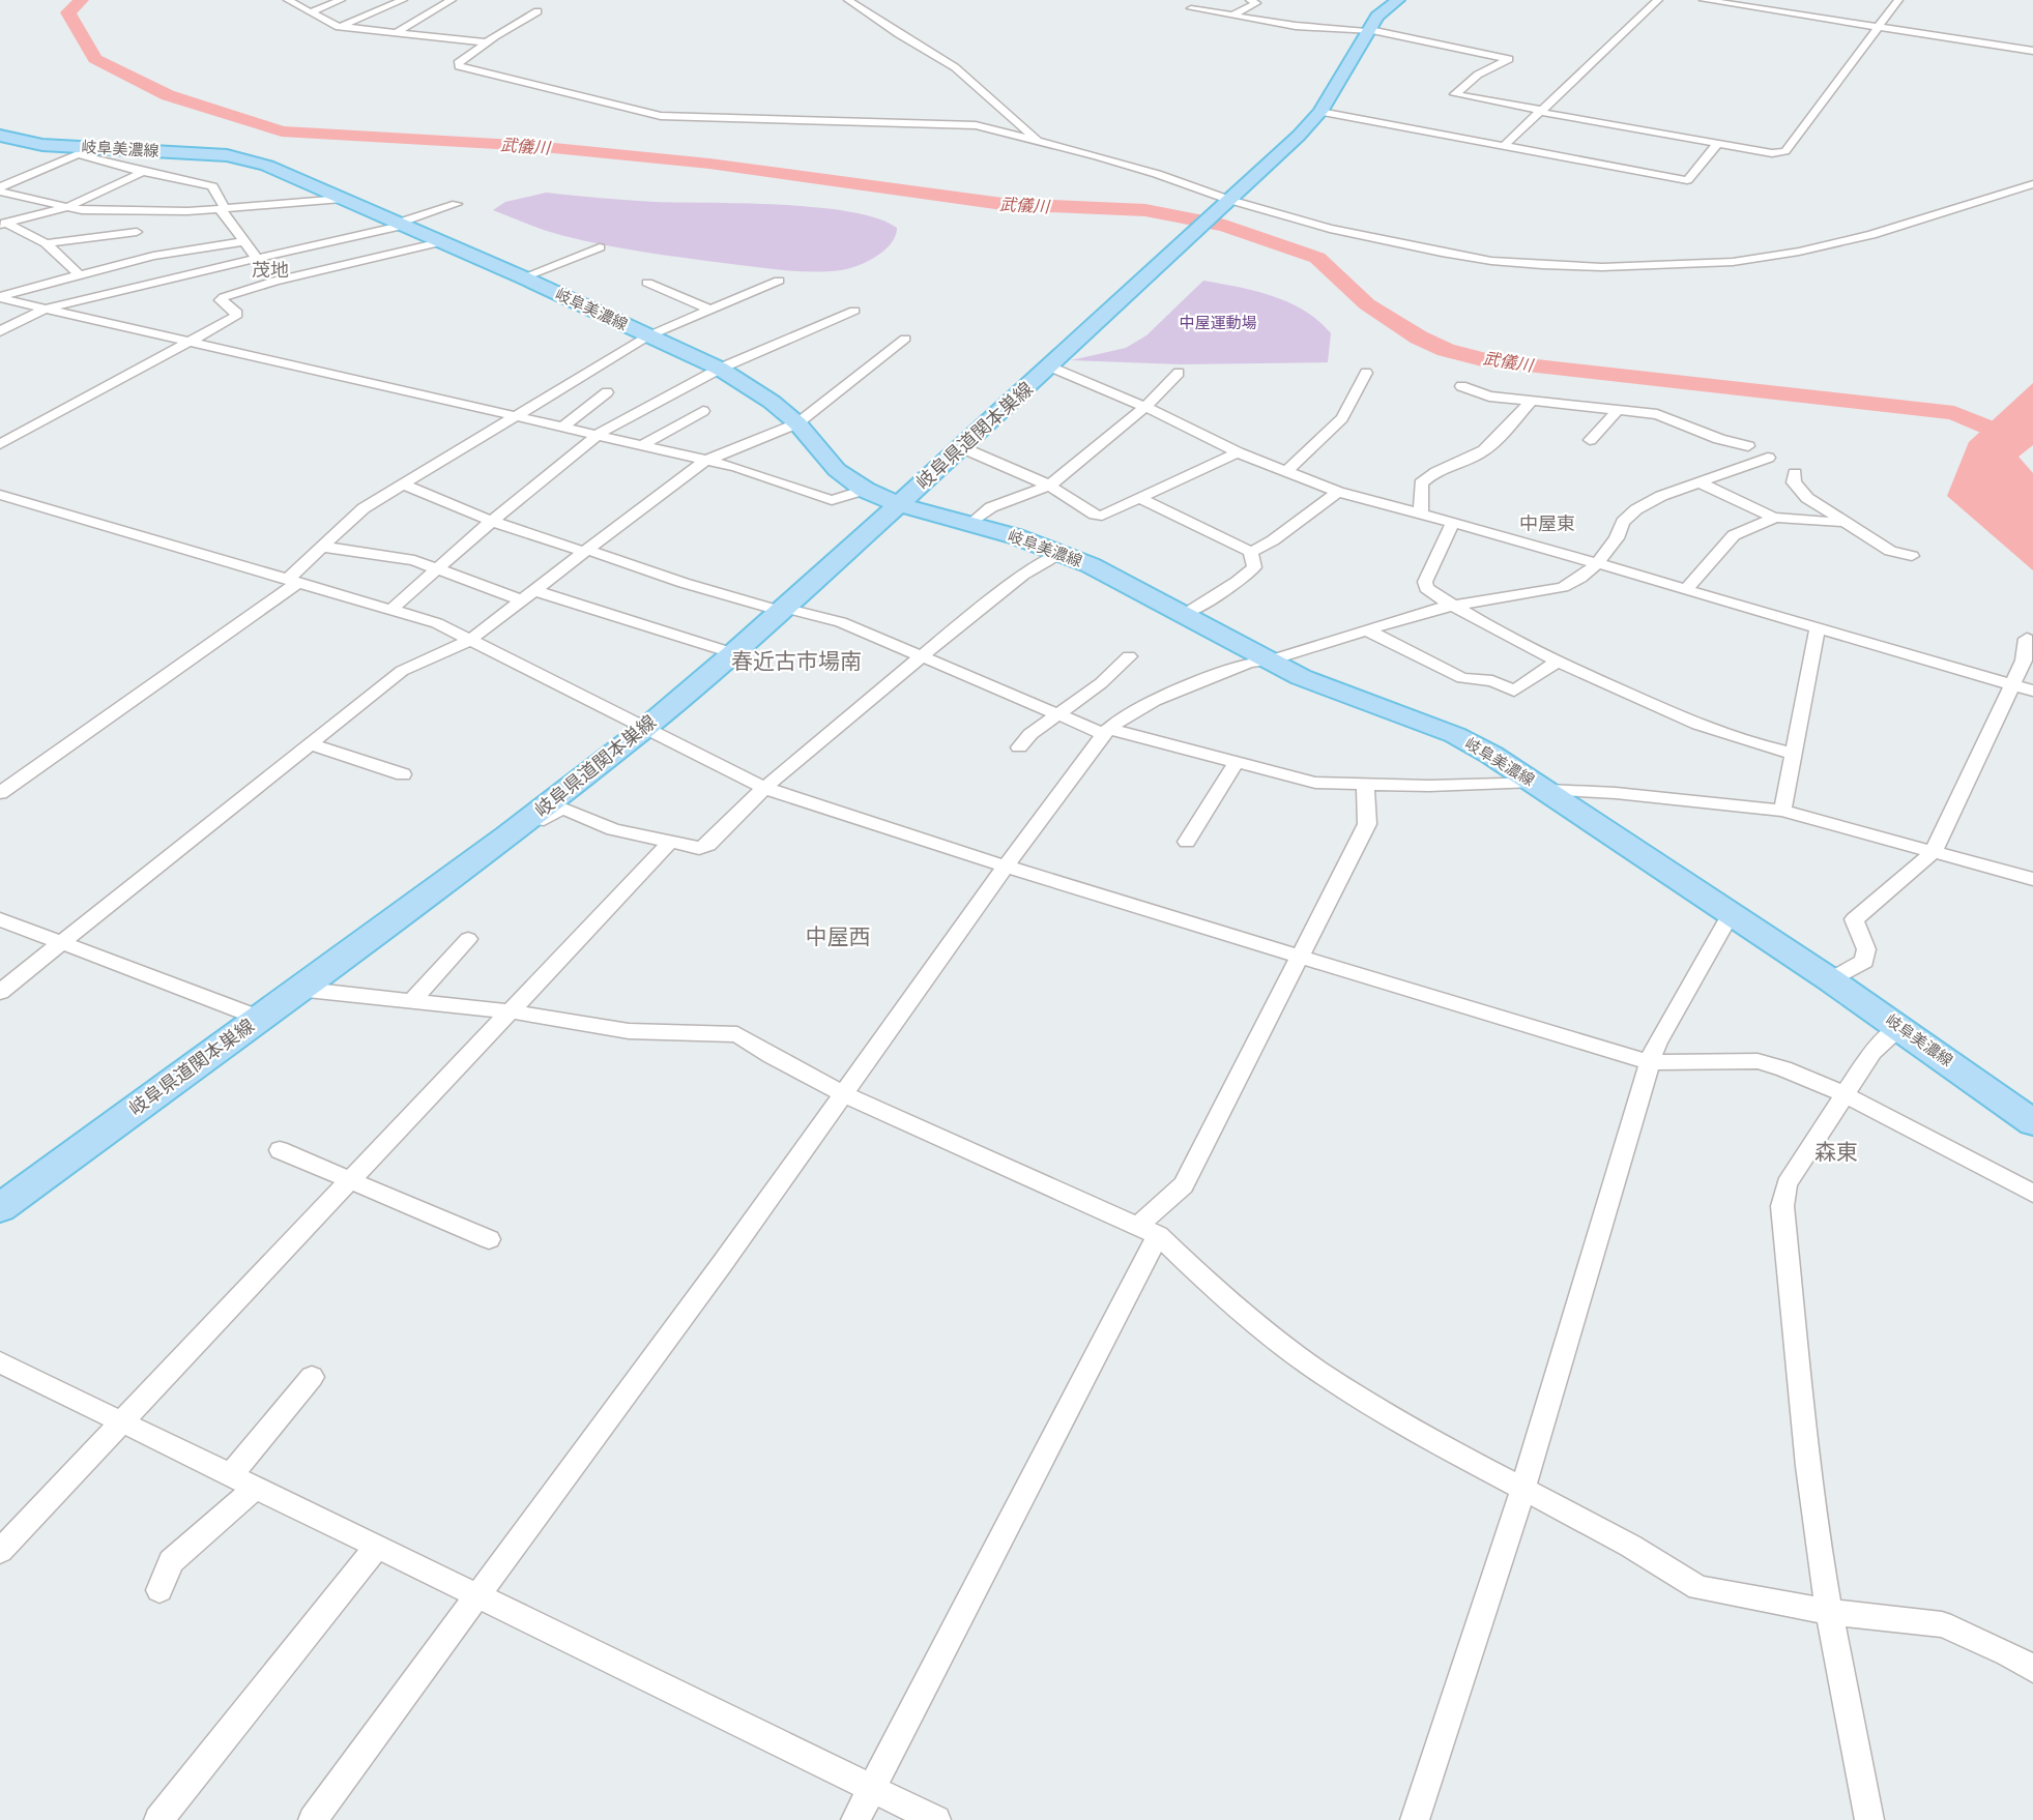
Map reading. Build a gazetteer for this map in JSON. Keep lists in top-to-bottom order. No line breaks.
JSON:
{"streets":{"main road":["岐阜美濃線","岐阜県道関本巣線"]},"crossings":[["岐阜美濃線","岐阜県道関本巣線"]],"districts":["茂地","中屋東","春近古市場南","中屋西","森東"],"water":["武儀川"],"parks":["中屋運動場"]}
